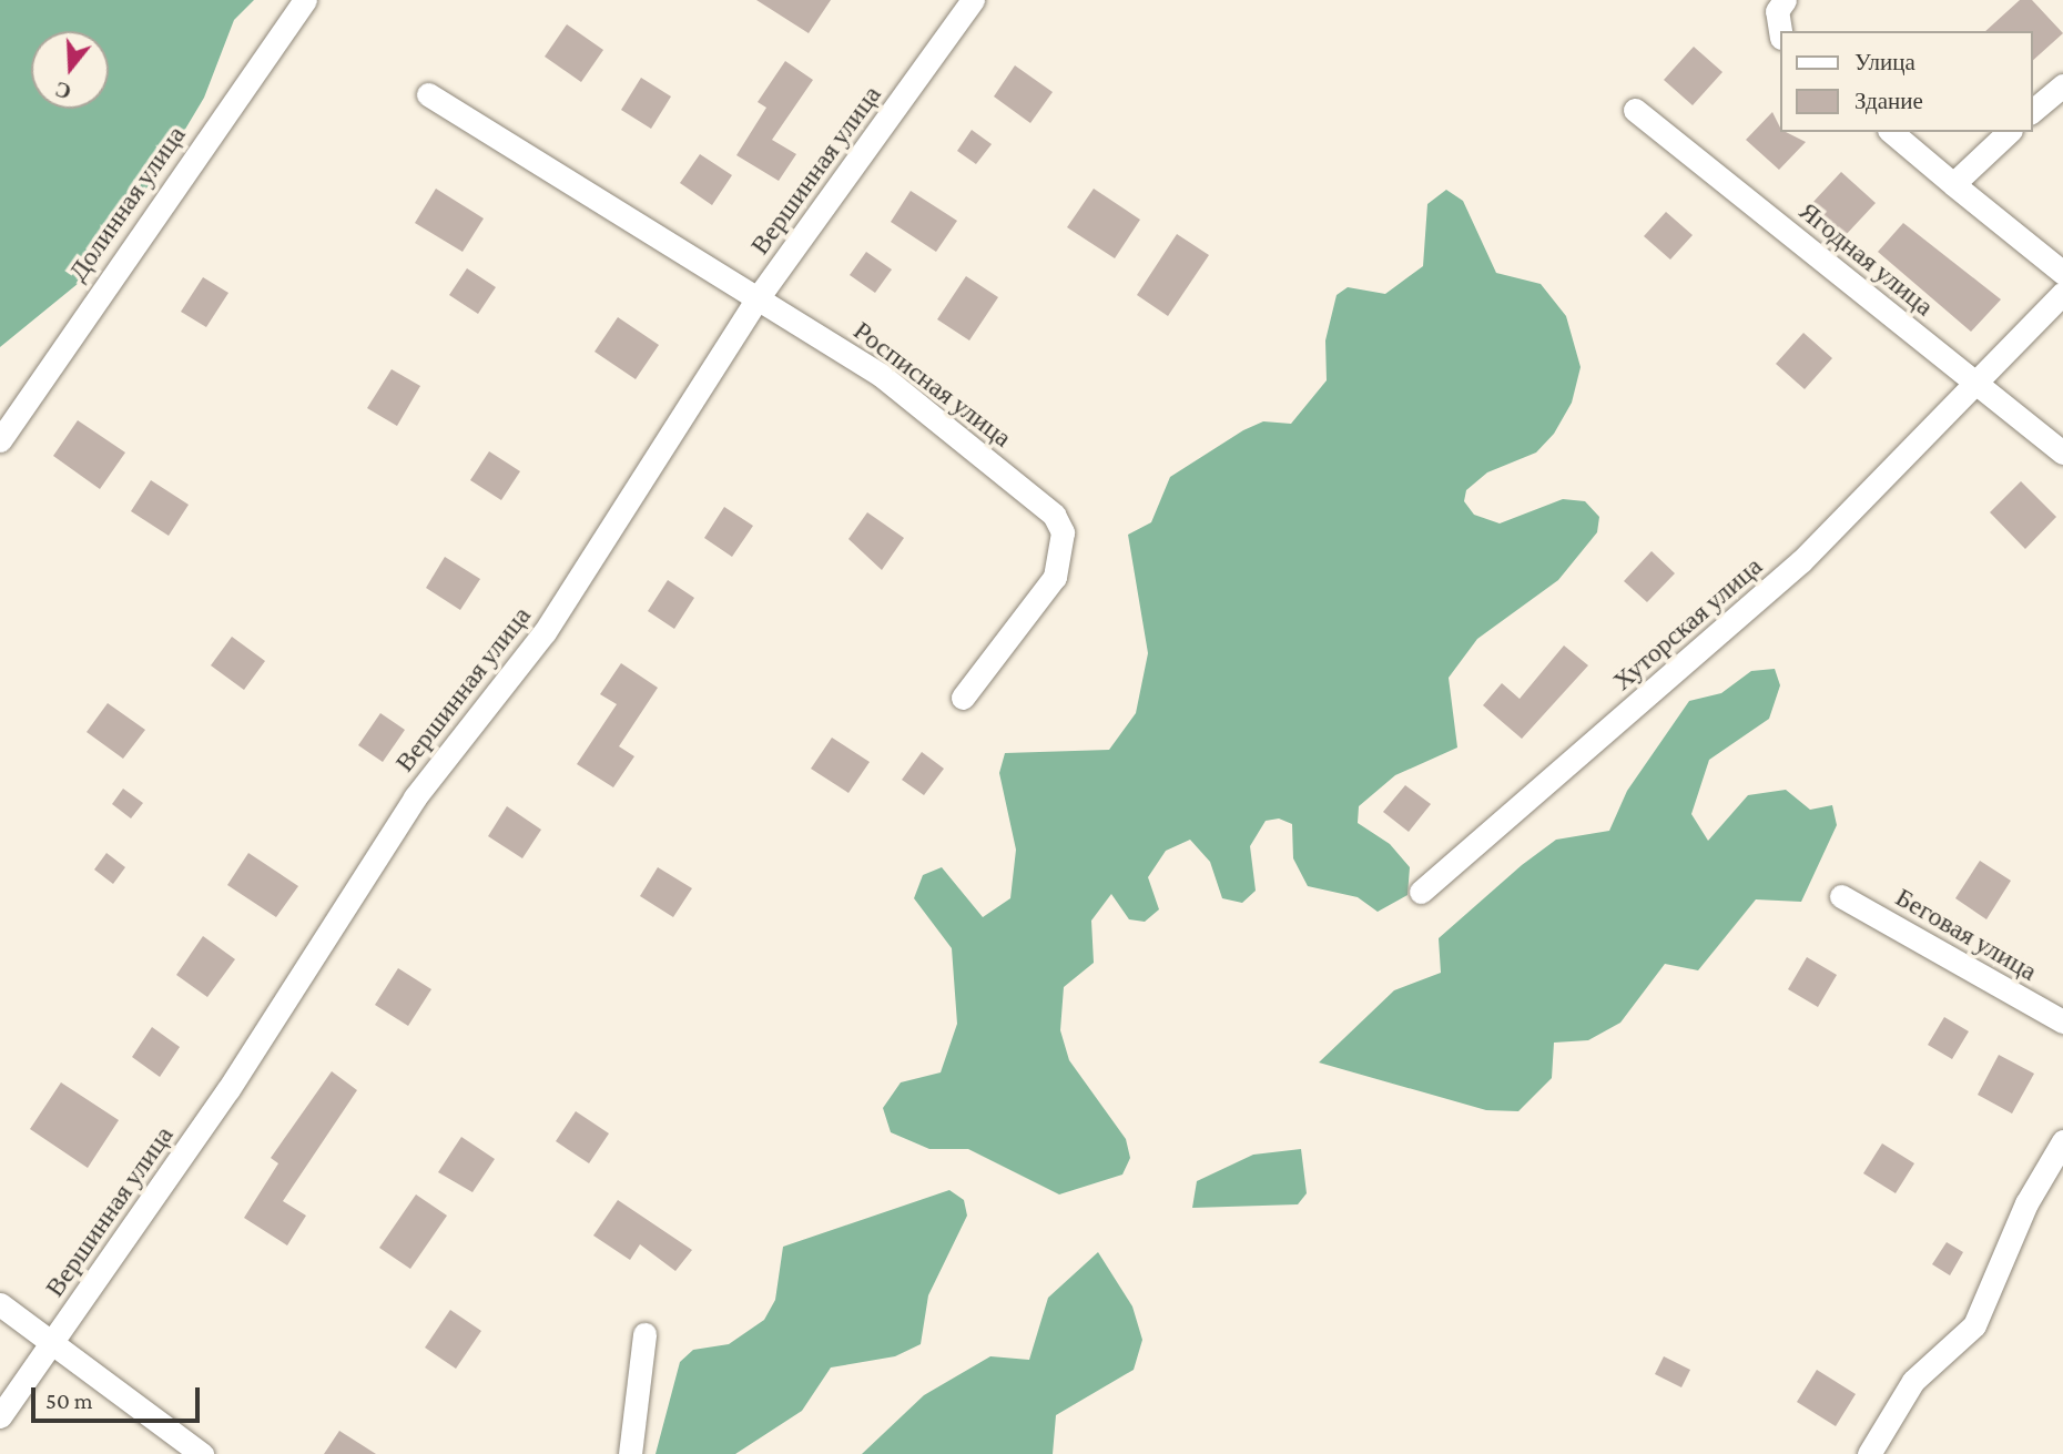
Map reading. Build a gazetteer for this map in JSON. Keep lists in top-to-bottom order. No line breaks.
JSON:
{"streets":{"street":["Вершинная улица","Долинная улица","Ягодная улица","Росписная улица","Хуторская улица","Беговая улица"]},"crossings":[["Вершинная улица","Росписная улица"],["Ягодная улица","Хуторская улица"]],"legend":["Улица","Здание"],"scale_bar":"50 m","north":"bottom"}
